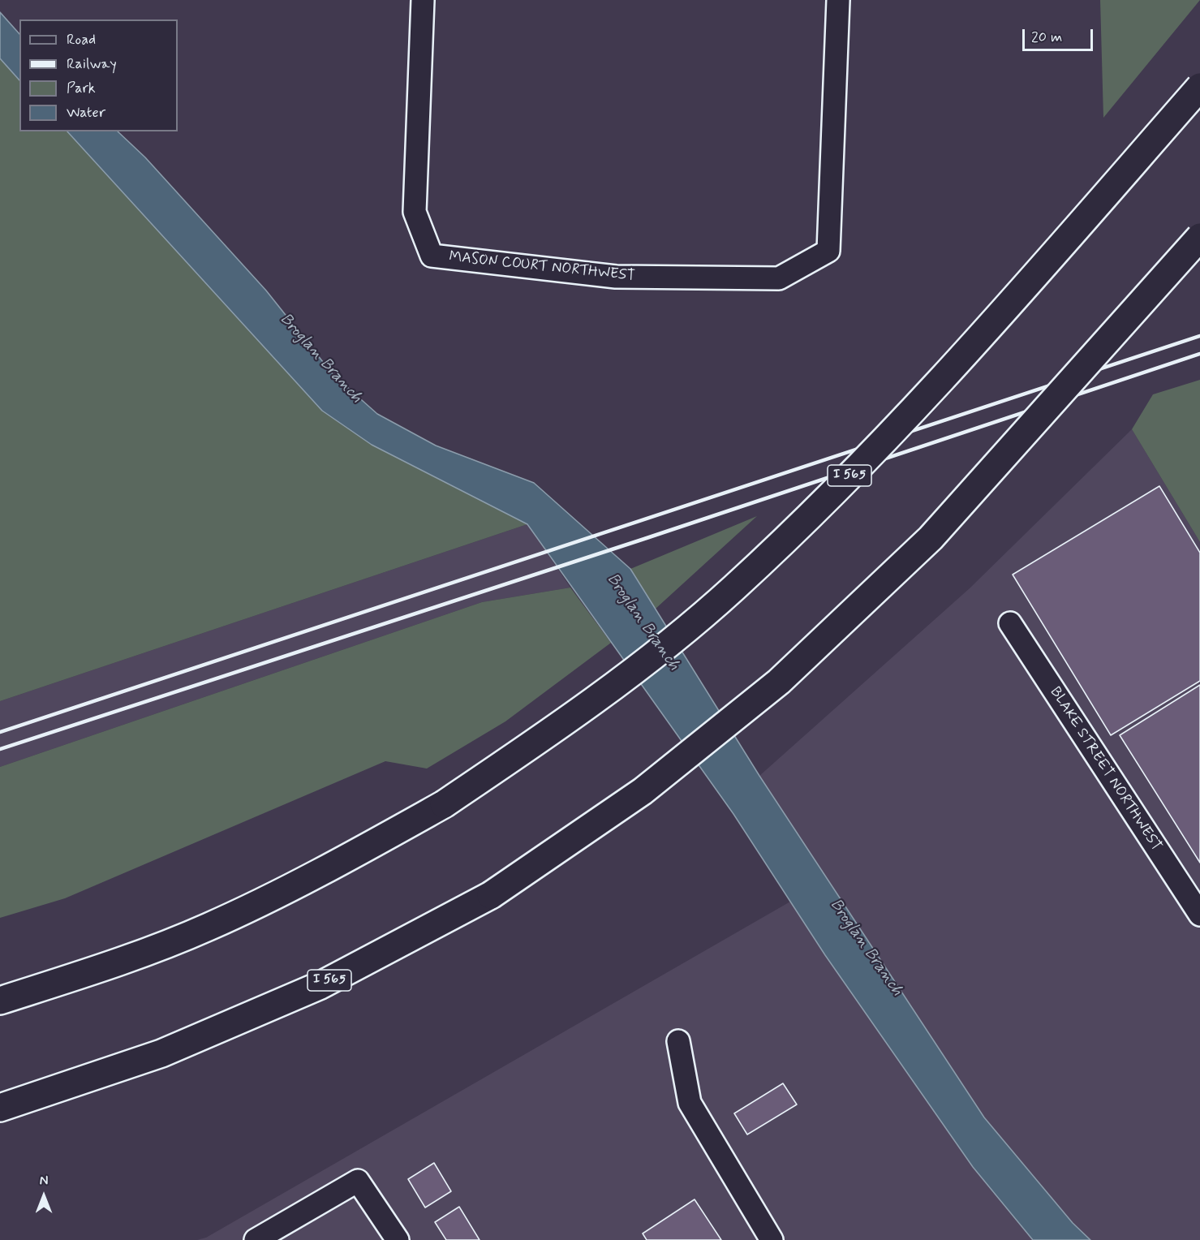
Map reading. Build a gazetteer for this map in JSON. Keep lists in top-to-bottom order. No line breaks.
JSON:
{"streets":{"highway":["I 565"],"street":["MASON COURT NORTHWEST","BLAKE STREET NORTHWEST"]},"water":["Broglan Branch"],"legend":["Road","Railway","Park","Water"],"scale_bar":"20 m","north":"top"}
